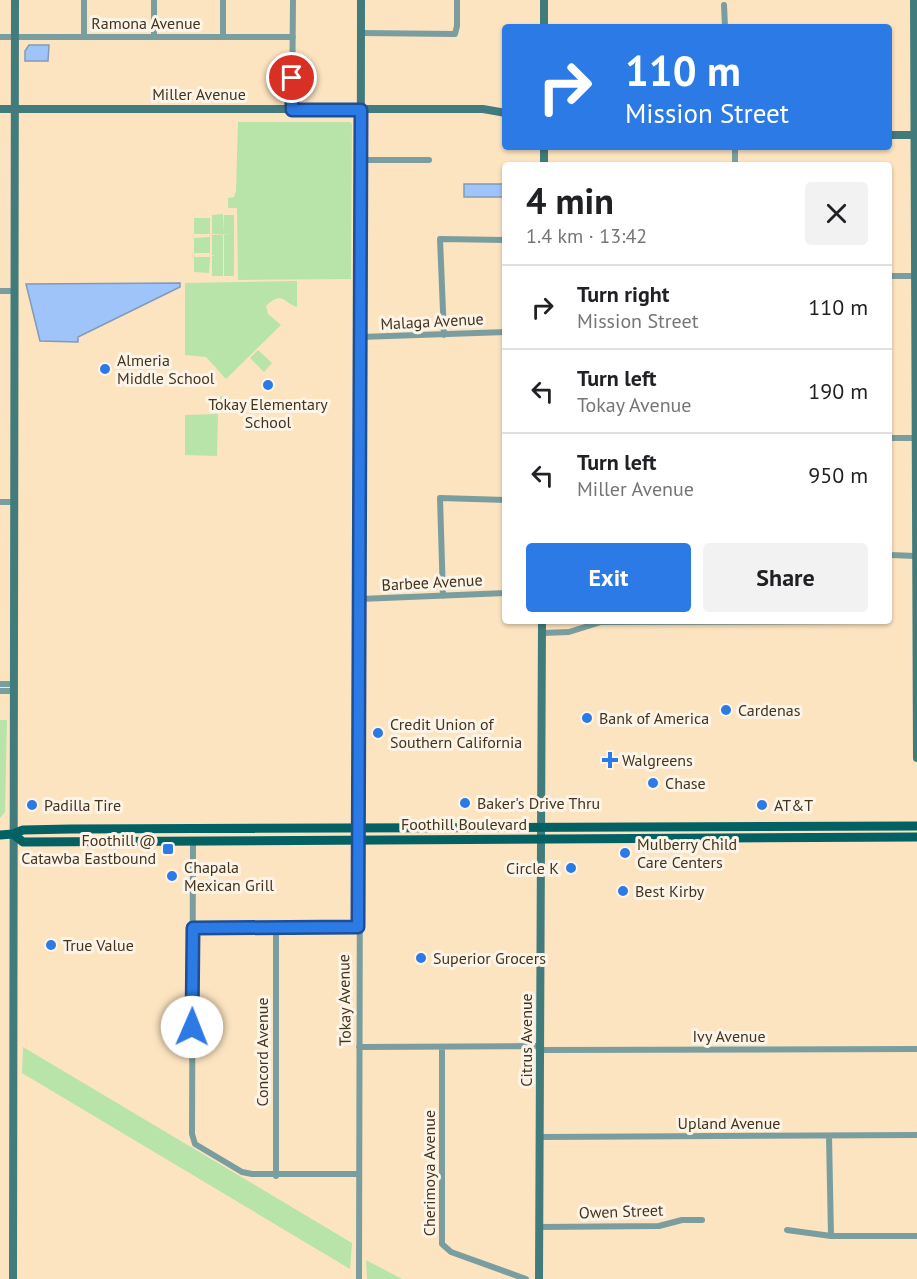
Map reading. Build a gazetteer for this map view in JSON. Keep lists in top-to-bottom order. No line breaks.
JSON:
{"streets":{"main road":["Foothill Boulevard"],"street":["Ramona Avenue","Miller Avenue","Malaga Avenue","Barbee Avenue","Tokay Avenue","Ivy Avenue","Citrus Avenue","Concord Avenue","Upland Avenue","Cherimoya Avenue","Owen Street"]},"crossings":[["Miller Avenue","Tokay Avenue"],["Malaga Avenue","Tokay Avenue"],["Barbee Avenue","Tokay Avenue"],["Foothill Boulevard","Tokay Avenue"],["Foothill Boulevard","Citrus Avenue"],["Tokay Avenue","Ivy Avenue"],["Ivy Avenue","Citrus Avenue"],["Ivy Avenue","Cherimoya Avenue"],["Citrus Avenue","Upland Avenue"],["Citrus Avenue","Owen Street"]],"places":{"other":["Almeria Middle School","Tokay Elementary School","Cardenas","Bank of America","Credit Union of Southern California","Chase","Baker's Drive Thru","Padilla Tire","AT&T","Mulberry Child Care Centers","Circle K","Chapala Mexican Grill","Best Kirby","True Value","Superior Grocers"],"health":["Walgreens"],"transit":["Foothill @ Catawba Eastbound"]},"page":{"turn":["110 m","Mission Street"],"heading":["4 min","1.4 km · 13:42"],"list":[{"name":"Turn right","note":"Mission Street","value":"110 m"},{"name":"Turn left","note":"Tokay Avenue","value":"190 m"},{"name":"Turn left","note":"Miller Avenue","value":"950 m"}],"buttons":["Exit","Share"]}}
